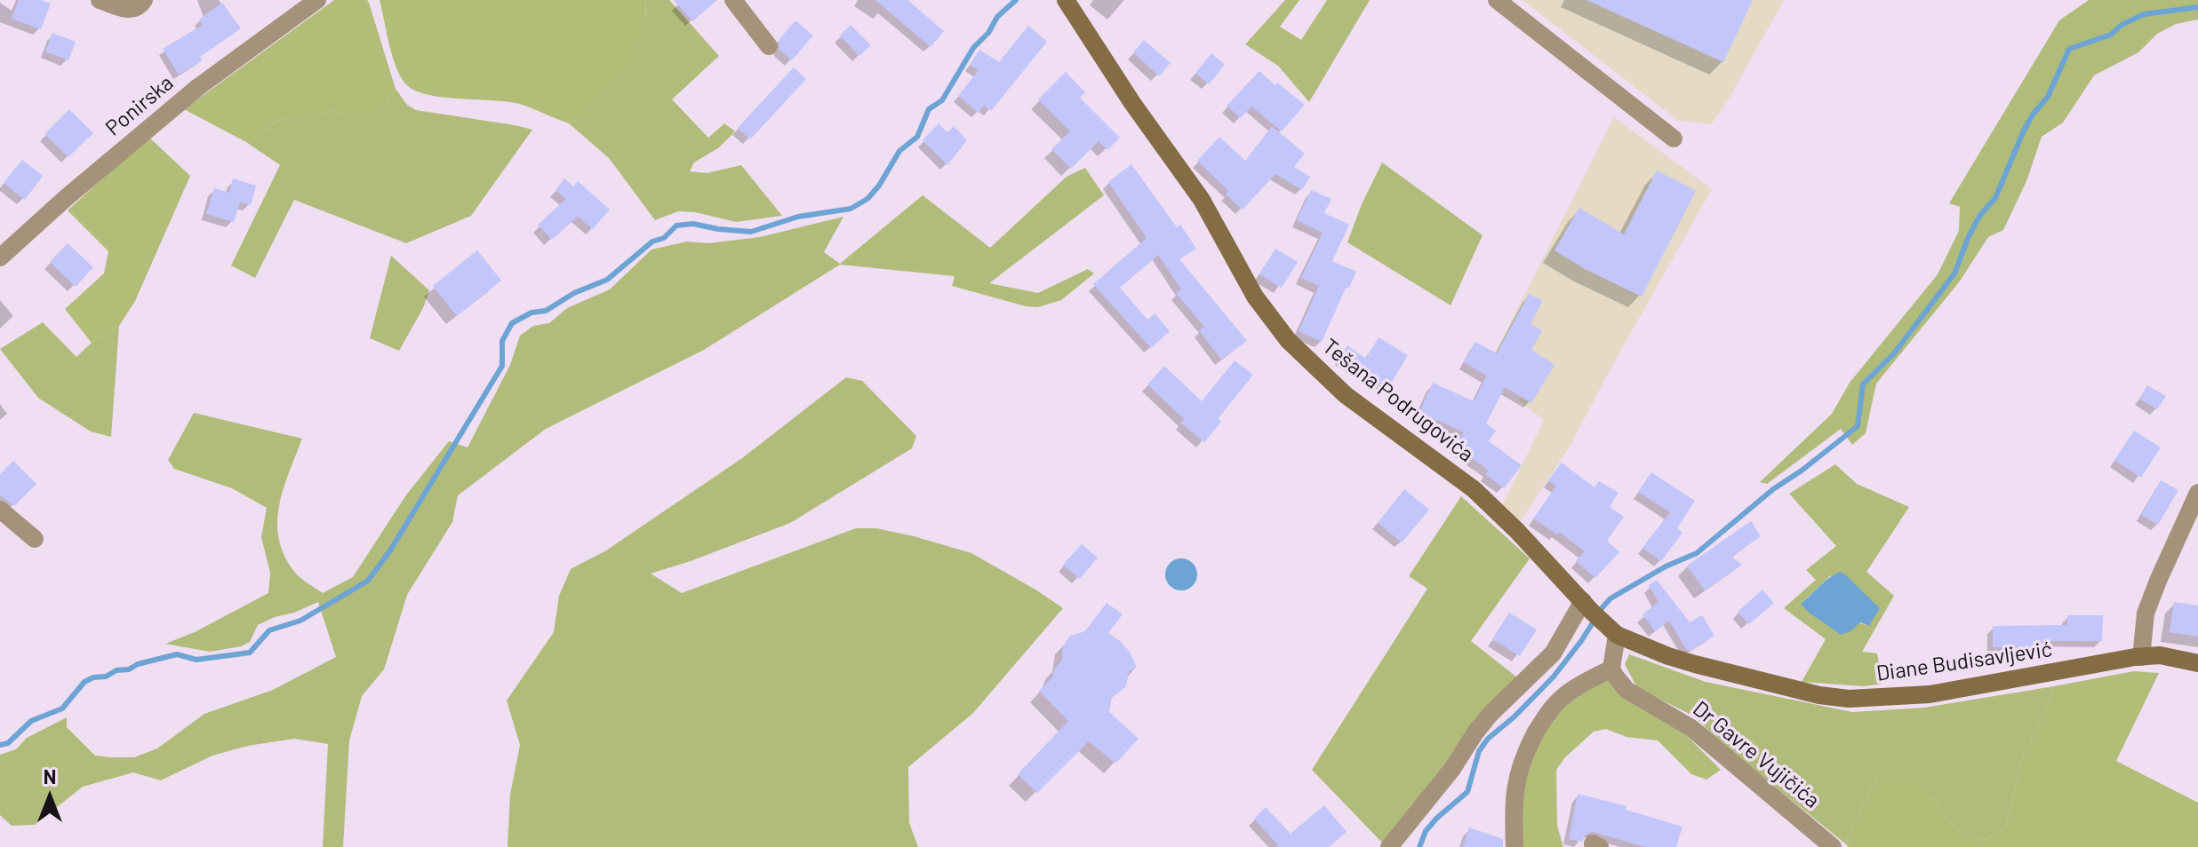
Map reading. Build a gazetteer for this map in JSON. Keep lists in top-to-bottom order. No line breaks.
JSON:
{"streets":{"street":["Ponirska","Tešana Podrugovića","Diane Budisavljević","Dr Gavre Vujičića"]},"crossings":[["Tešana Podrugovića","Diane Budisavljević"]],"north":"top"}
